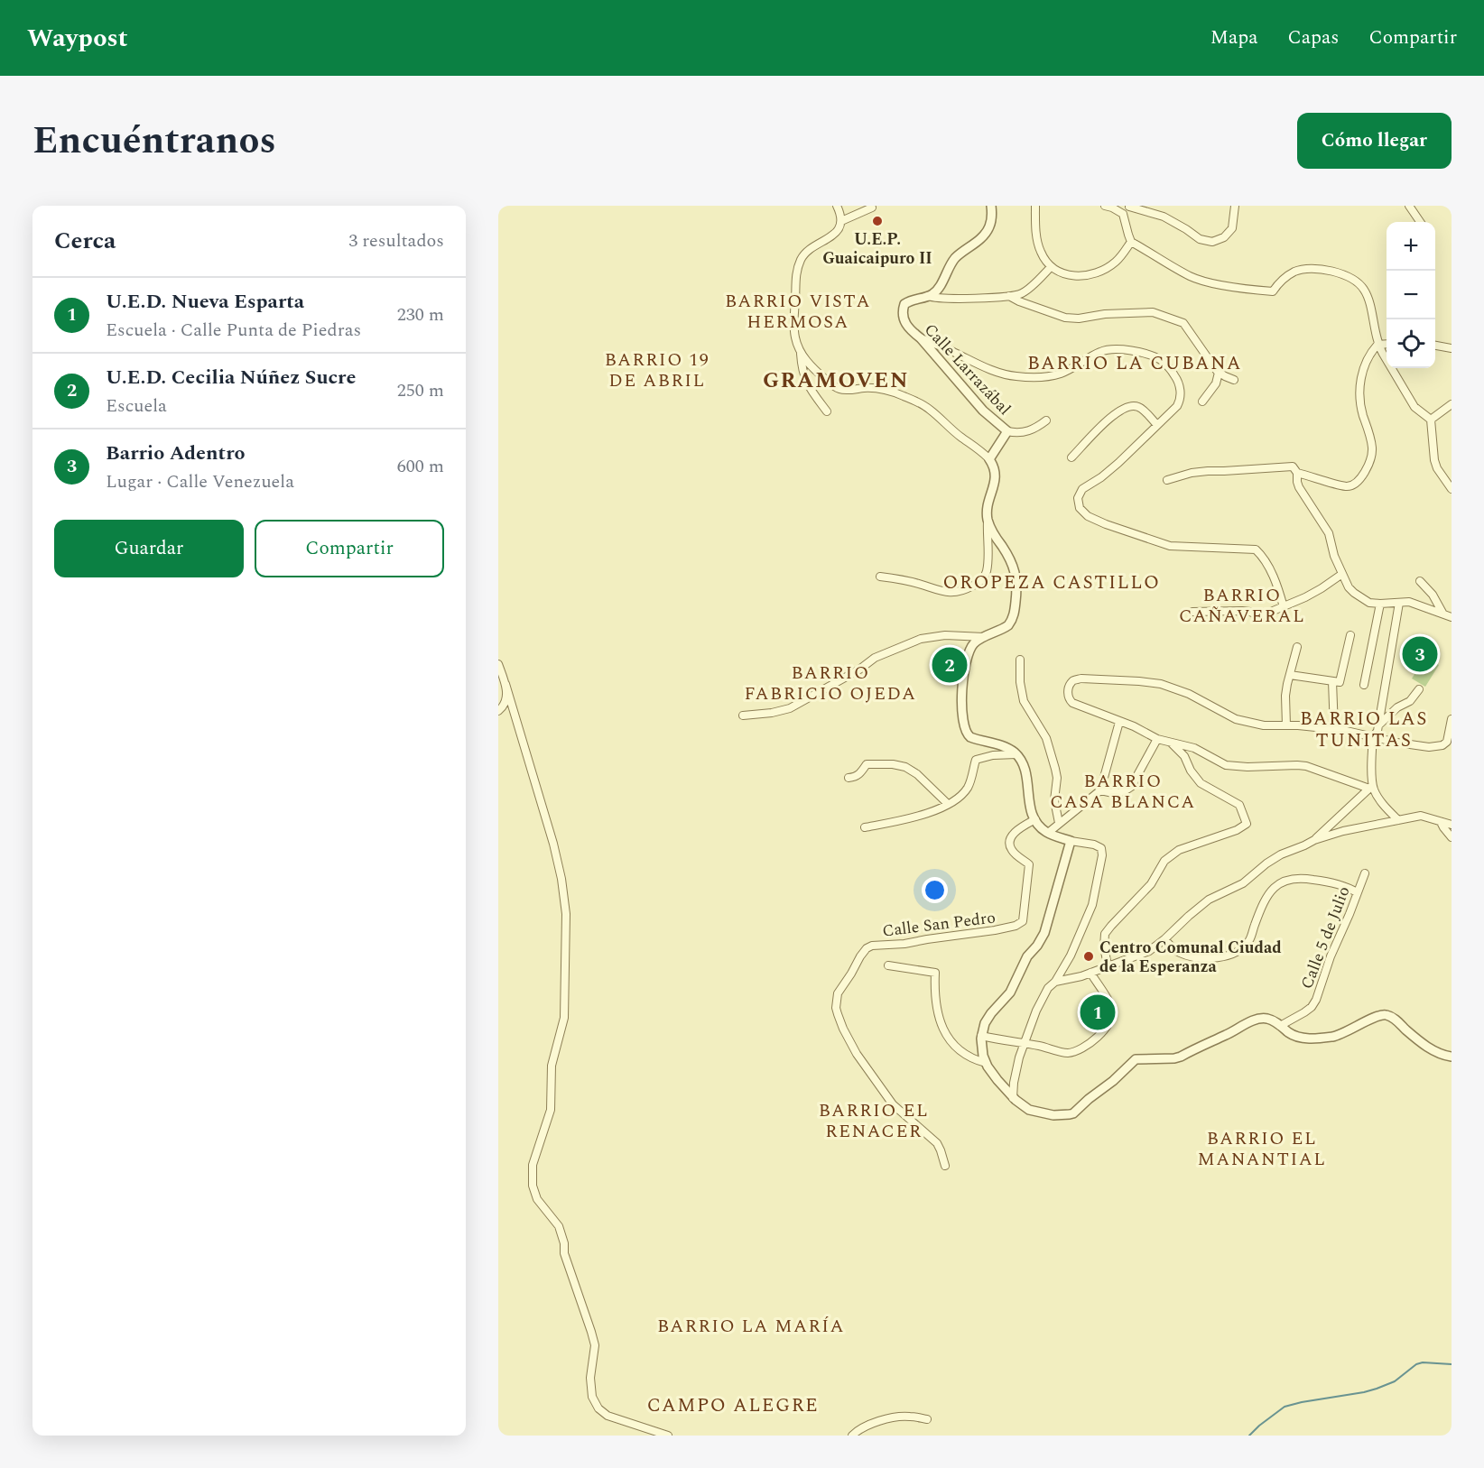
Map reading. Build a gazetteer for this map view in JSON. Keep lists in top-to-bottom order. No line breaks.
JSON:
{"streets":{"street":["Calle Larrazábal","Calle San Pedro","Calle 5 de Julio"]},"districts":["BARRIO VISTA HERMOSA","BARRIO 19 DE ABRIL","BARRIO LA CUBANA","GRAMOVEN","OROPEZA CASTILLO","BARRIO CAÑAVERAL","BARRIO FABRICIO OJEDA","BARRIO LAS TUNITAS","BARRIO CASA BLANCA","BARRIO EL RENACER","BARRIO EL MANANTIAL","BARRIO LA MARÍA","CAMPO ALEGRE"],"places":["U.E.P. Guaicaipuro II","Centro Comunal Ciudad de la Esperanza"],"page":{"header":"Waypost","nav":["Mapa","Capas","Compartir"],"title":"Encuéntranos","buttons":["Cómo llegar",["Guardar","Compartir"]],"heading":["Cerca","3 resultados"],"map_buttons":["+","−"],"list":[{"mark":"1","name":"U.E.D. Nueva Esparta","note":"Escuela · Calle Punta de Piedras","value":"230 m"},{"mark":"2","name":"U.E.D. Cecilia Núñez Sucre","note":"Escuela","value":"250 m"},{"mark":"3","name":"Barrio Adentro","note":"Lugar · Calle Venezuela","value":"600 m"}],"pins":["3","2","1"]}}
